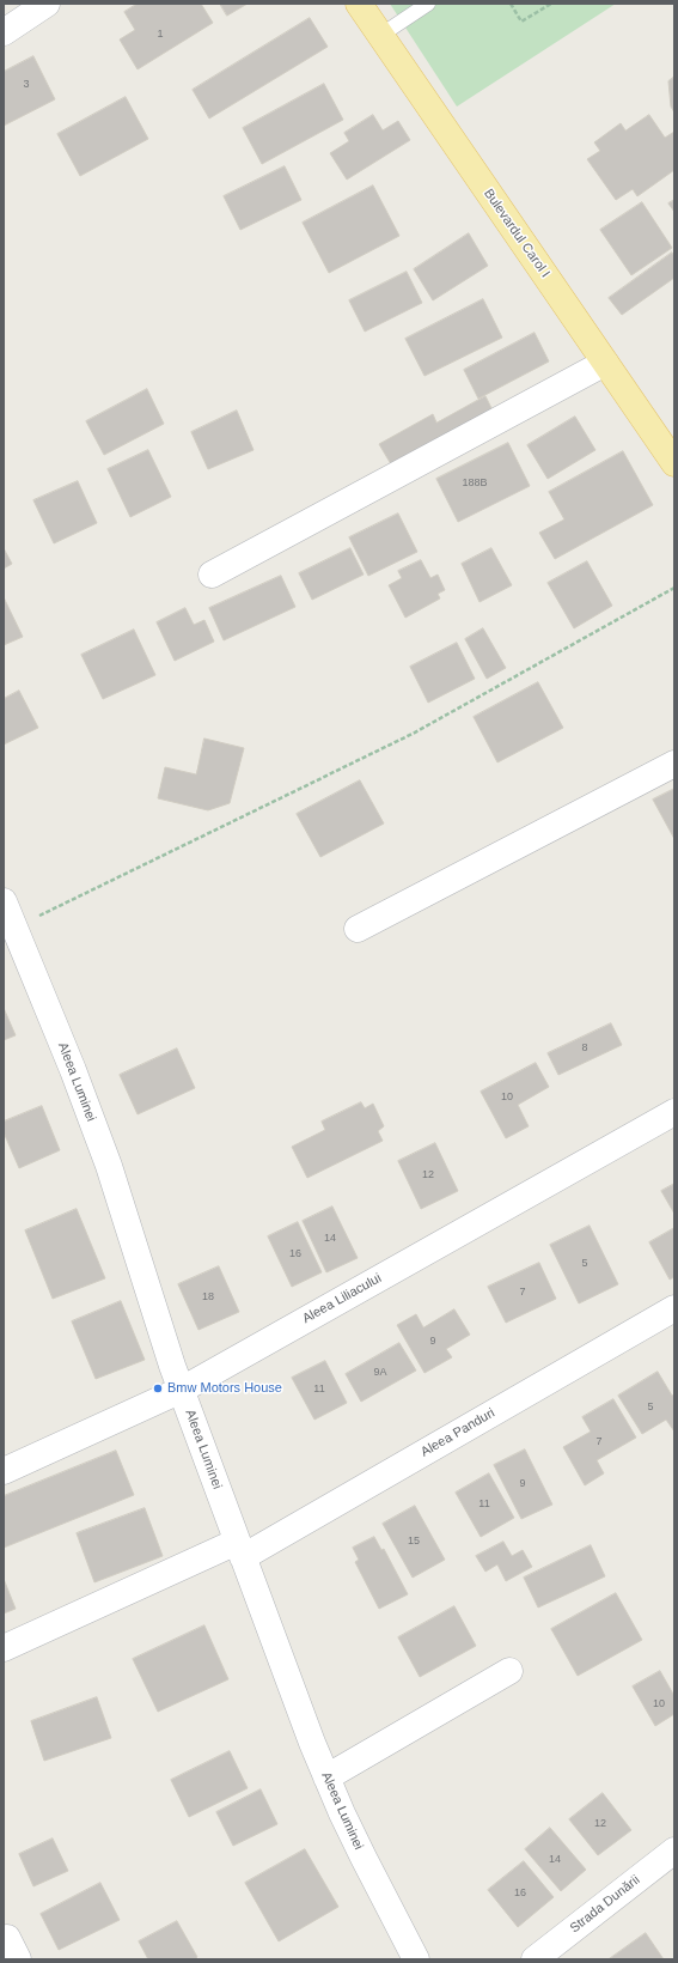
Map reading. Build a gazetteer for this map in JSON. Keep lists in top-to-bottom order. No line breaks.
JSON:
{"streets":{"main road":["Bulevardul Carol I"],"street":["Aleea Luminei","Aleea Liliacului","Aleea Panduri","Strada Dunării"]},"crossings":[["Aleea Luminei","Aleea Liliacului"],["Aleea Luminei","Aleea Panduri"]],"places":["Bmw Motors House"],"house_numbers":["1","3","188B","8","10","12","14","16","5","7","18","9","9A","11","5","7","9","11","15","10","12","14","16"]}
